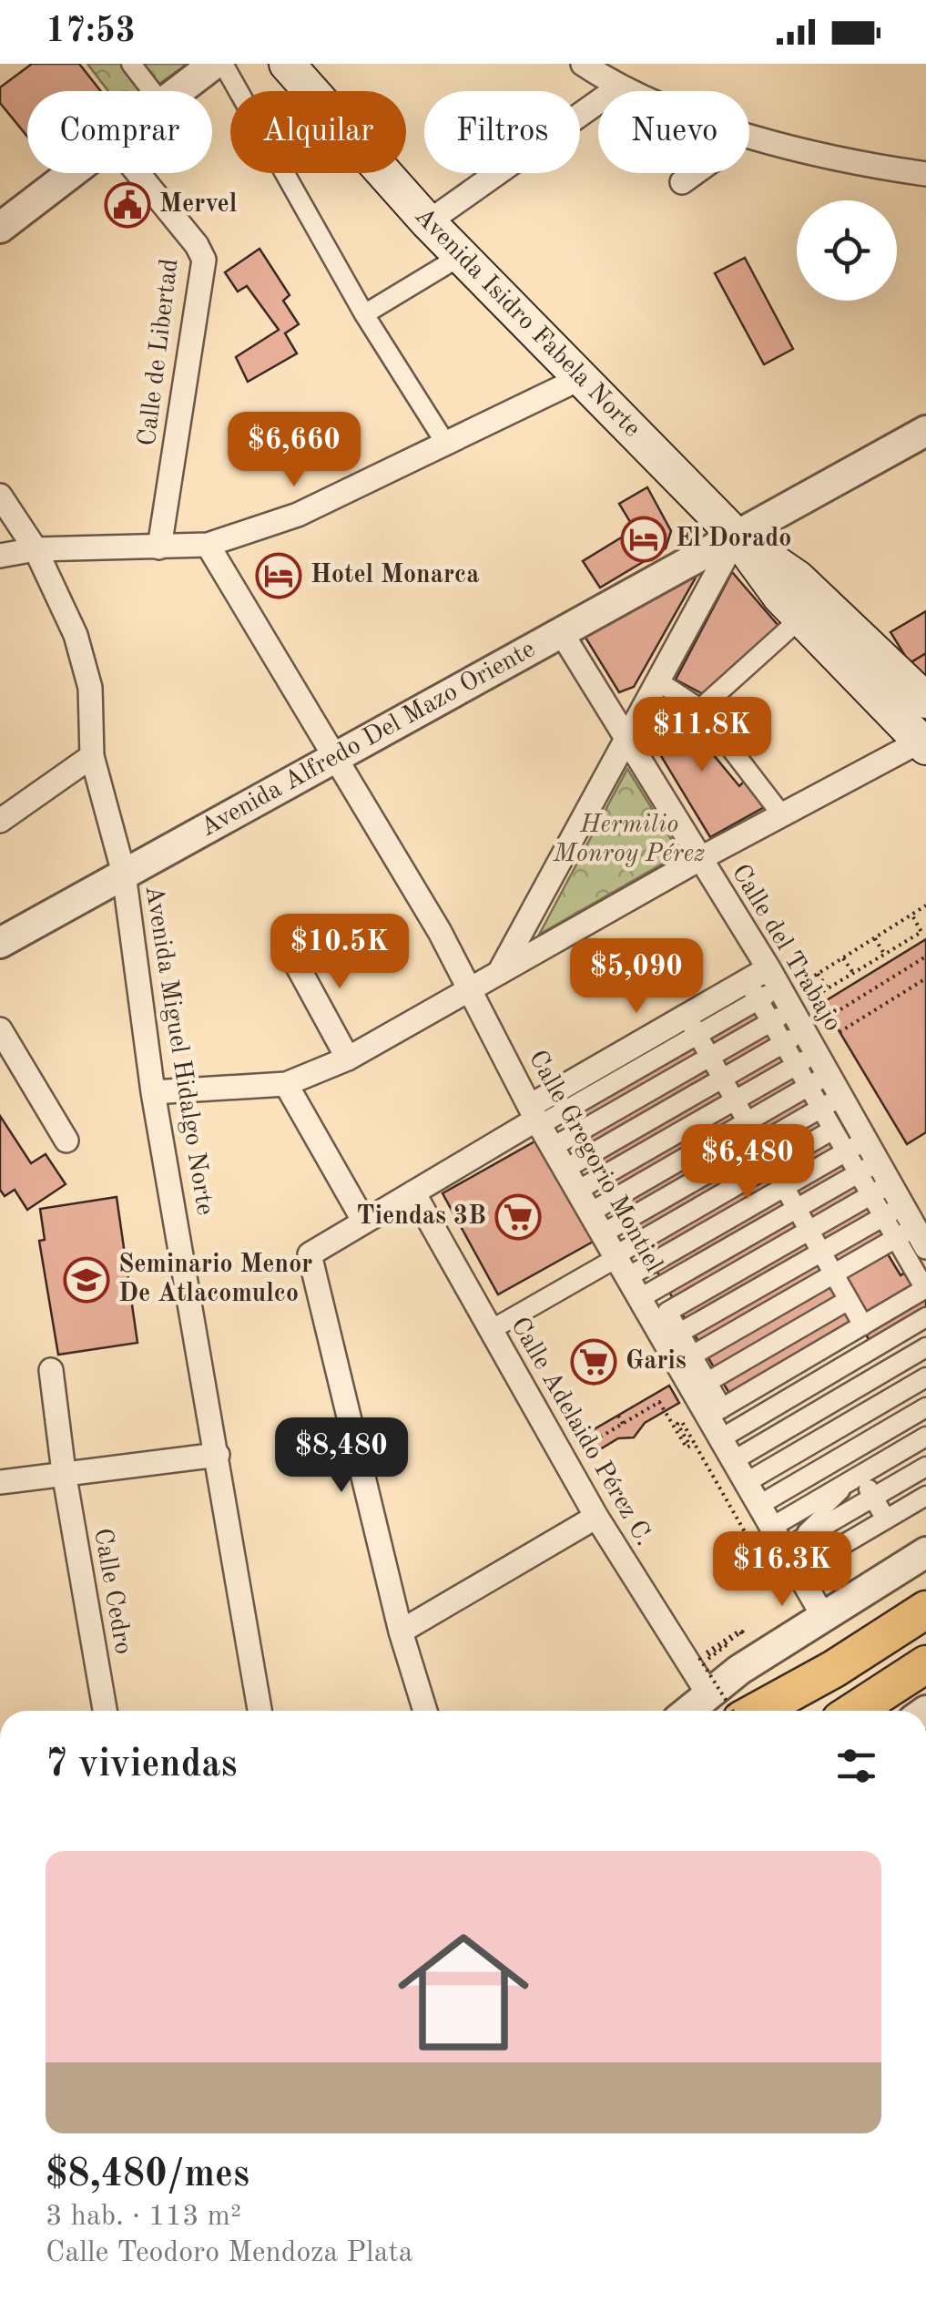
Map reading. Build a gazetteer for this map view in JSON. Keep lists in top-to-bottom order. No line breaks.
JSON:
{"streets":{"main road":["Avenida Isidro Fabela Norte"],"street":["Calle de Libertad","Avenida Alfredo Del Mazo Oriente","Calle del Trabajo","Avenida Miguel Hidalgo Norte","Calle Gregorio Montiel","Calle Adelaido Pérez C.","Calle Cedro"]},"crossings":[["Avenida Isidro Fabela Norte","Avenida Alfredo Del Mazo Oriente"],["Avenida Alfredo Del Mazo Oriente","Calle del Trabajo"],["Avenida Alfredo Del Mazo Oriente","Avenida Miguel Hidalgo Norte"],["Avenida Alfredo Del Mazo Oriente","Calle Gregorio Montiel"]],"parks":["Hermilio Monroy Pérez"],"places":{"public building":["Mervel"],"hotel":["El Dorado","Hotel Monarca"],"supermarket":["Tiendas 3B","Garis"],"school or university":["Seminario Menor De Atlacomulco"]},"page":{"status":"17:53","chip":["Comprar","Alquilar","Filtros","Nuevo"],"price":["$6,660","$11.8K","$10.5K","$5,090","$6,480","$8,480","$16.3K"],"heading":"7 viviendas","list":[{"name":"$8,480/mes","note":"3 hab. · 113 m² · Calle Teodoro Mendoza Plata"}]}}
